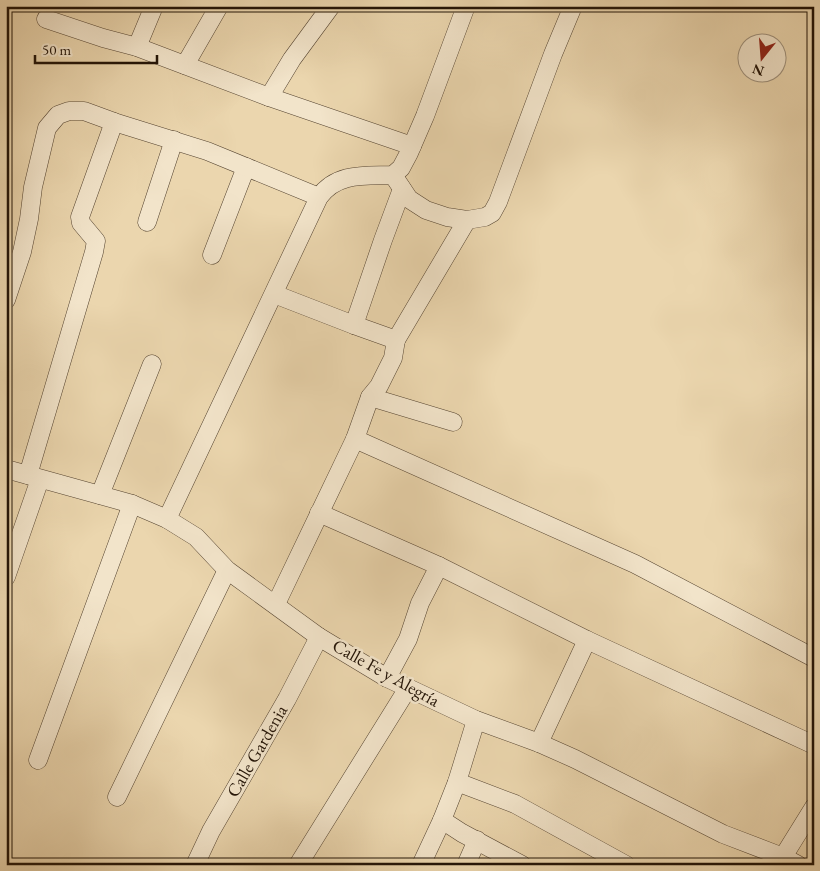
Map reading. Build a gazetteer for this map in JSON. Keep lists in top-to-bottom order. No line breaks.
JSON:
{"streets":{"street":["Calle Fe y Alegría","Calle Gardenia"]},"crossings":[["Calle Fe y Alegría","Calle Gardenia"]],"scale_bar":"50 m","north":"bottom"}
